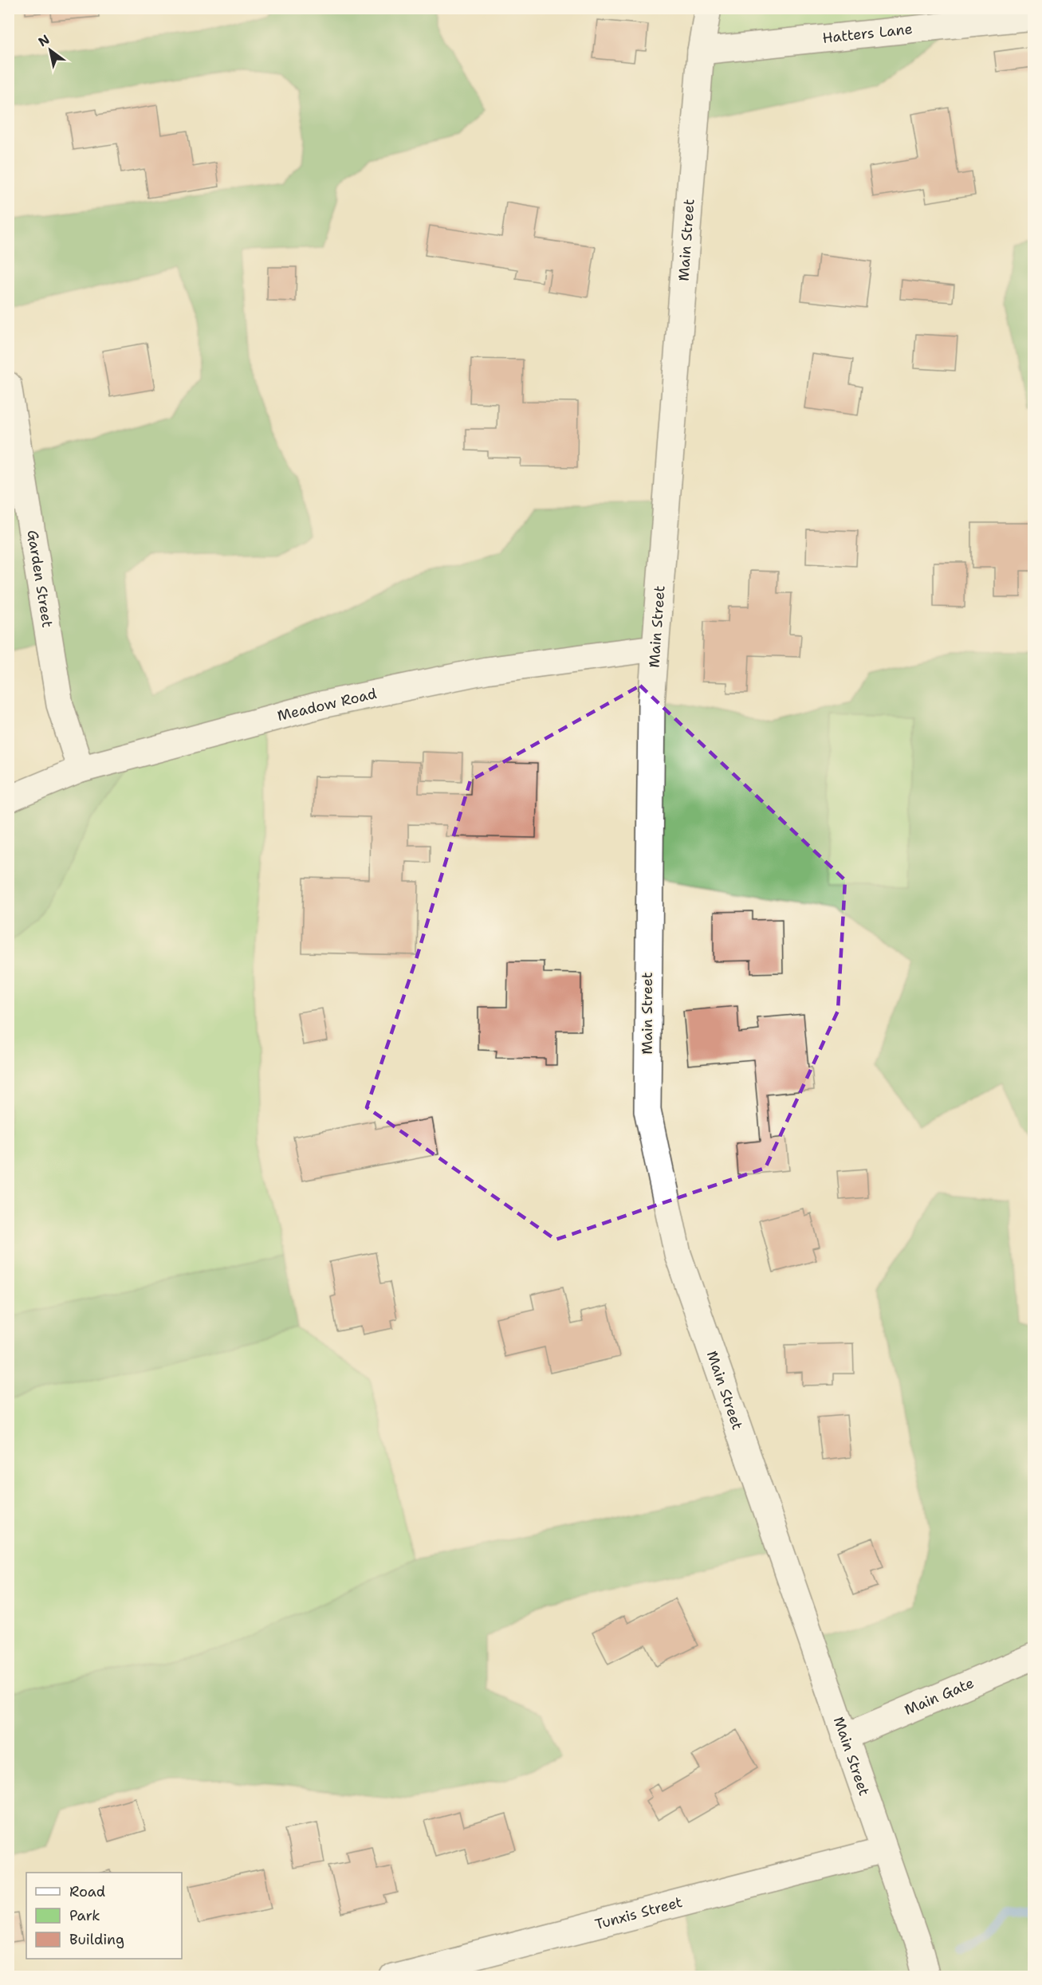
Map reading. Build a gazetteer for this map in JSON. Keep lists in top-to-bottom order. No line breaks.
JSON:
{"streets":{"main road":["Hatters Lane","Main Street","Garden Street","Meadow Road","Main Gate","Tunxis Street"]},"crossings":[["Hatters Lane","Main Street"],["Main Street","Meadow Road"],["Main Street","Main Gate"],["Main Street","Tunxis Street"],["Garden Street","Meadow Road"]],"legend":["Road","Park","Building"],"north":"top left"}
